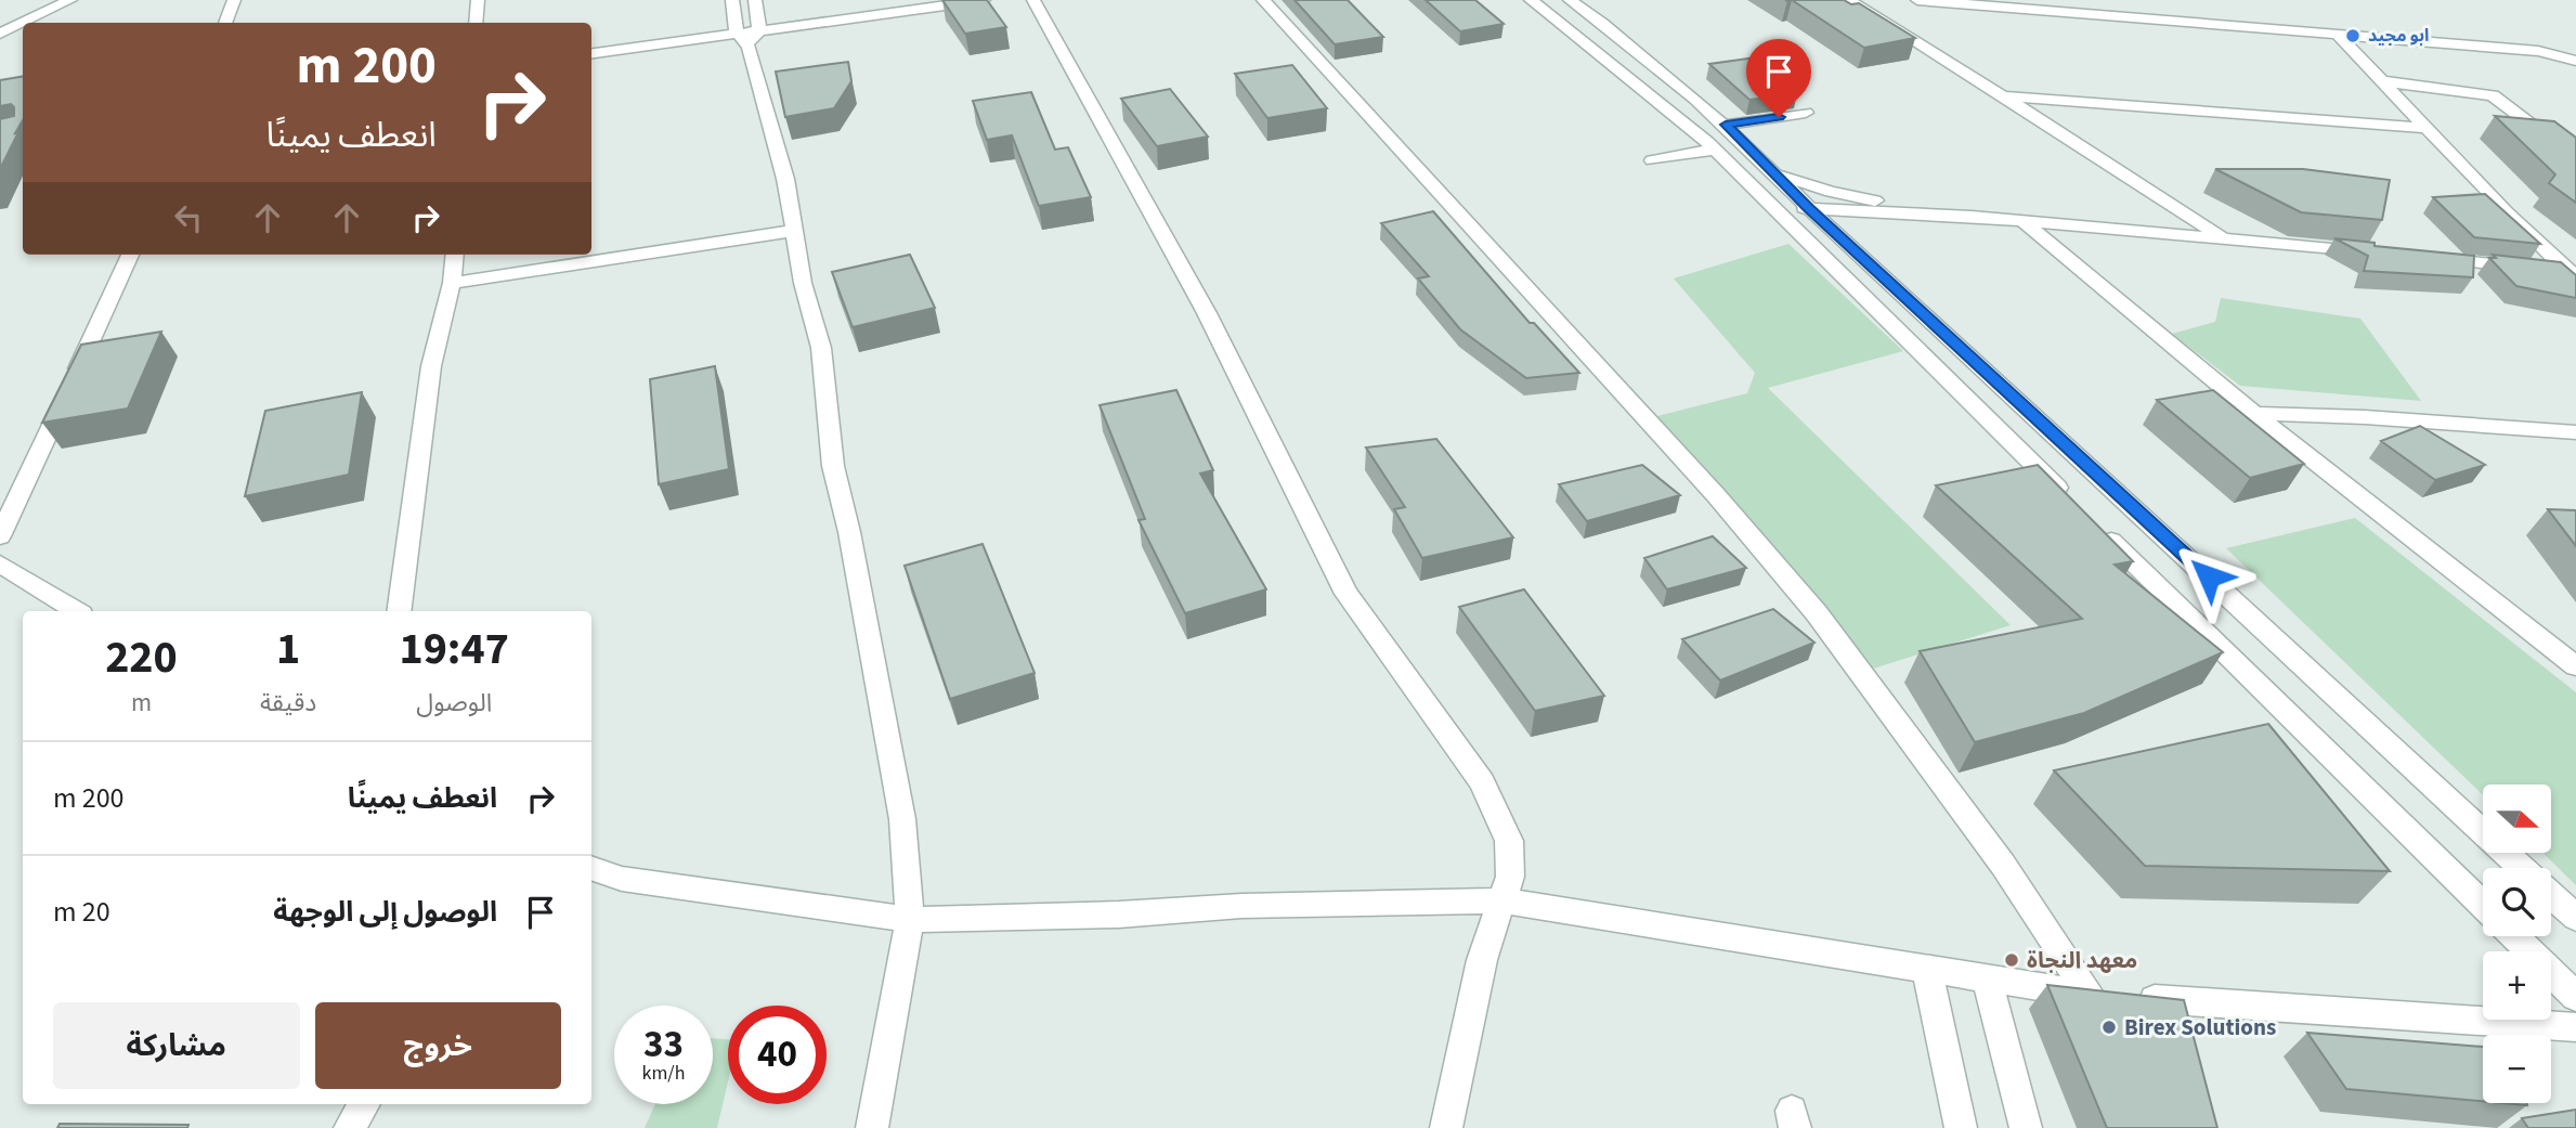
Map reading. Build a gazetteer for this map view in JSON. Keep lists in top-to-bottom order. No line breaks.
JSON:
{"places":["ابو مجيد","معهد النجاة","Birex Solutions"],"north":"right","page":{"turn":["200 m","انعطف يمينًا"],"eta":["19:47","الوصول","1","دقيقة","220","m"],"list":[{"name":"انعطف يمينًا","value":"200 m"},{"name":"الوصول إلى الوجهة","value":"20 m"}],"map_buttons":["+","−"],"buttons":["خروج","مشاركة"],"speed":"33 km/h","limit":"40"}}
